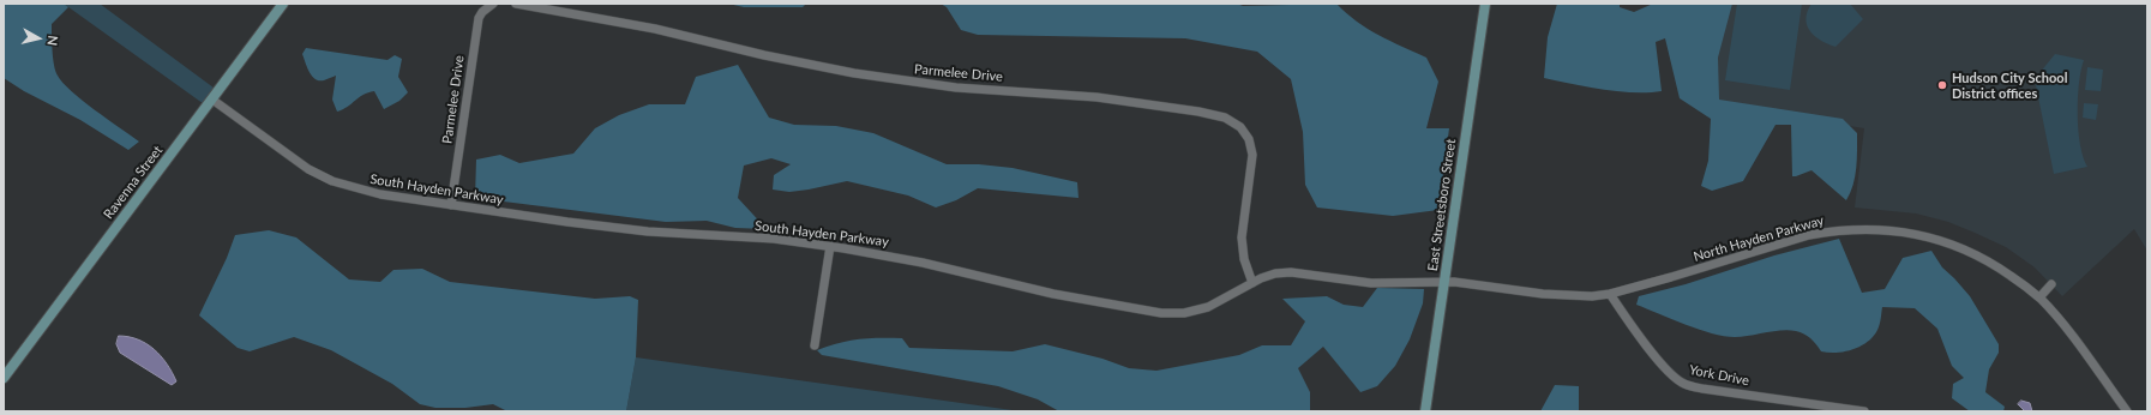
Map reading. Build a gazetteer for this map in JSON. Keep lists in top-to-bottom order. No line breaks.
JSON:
{"streets":{"street":["Parmelee Drive","Ravenna Street","South Hayden Parkway","East Streetsboro Street","North Hayden Parkway","York Drive"]},"crossings":[["Parmelee Drive","South Hayden Parkway"],["Ravenna Street","South Hayden Parkway"],["South Hayden Parkway","East Streetsboro Street"],["South Hayden Parkway","North Hayden Parkway"],["East Streetsboro Street","North Hayden Parkway"],["North Hayden Parkway","York Drive"]],"places":["Hudson City School District offices"],"north":"right"}
